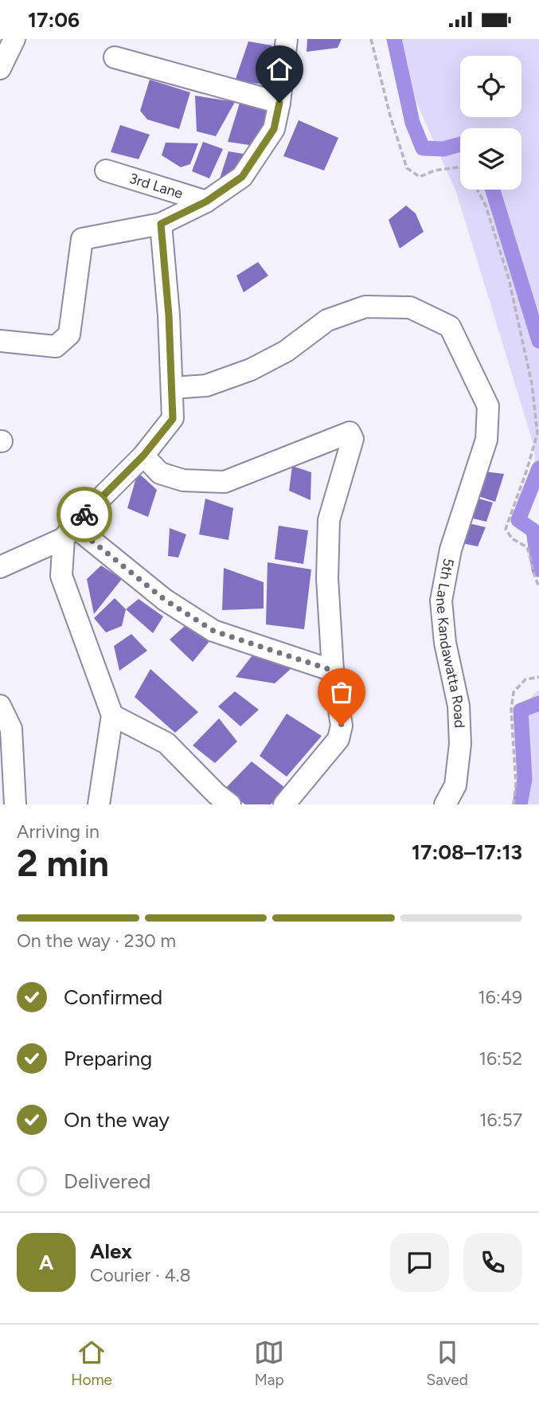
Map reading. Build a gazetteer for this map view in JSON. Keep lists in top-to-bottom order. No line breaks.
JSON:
{"streets":{"street":["3rd Lane","5th Lane Kandawatta Road"]},"page":{"status":"17:06","heading":["2 min","Arriving in","17:08–17:13"],"panel":["Alex","Courier · 4.8"],"bar":"On the way · 230 m","list":[["Confirmed","16:49"],["Preparing","16:52"],["On the way","16:57"],"Delivered"],"round":"A","tabs":["Home","Map","Saved"]}}
